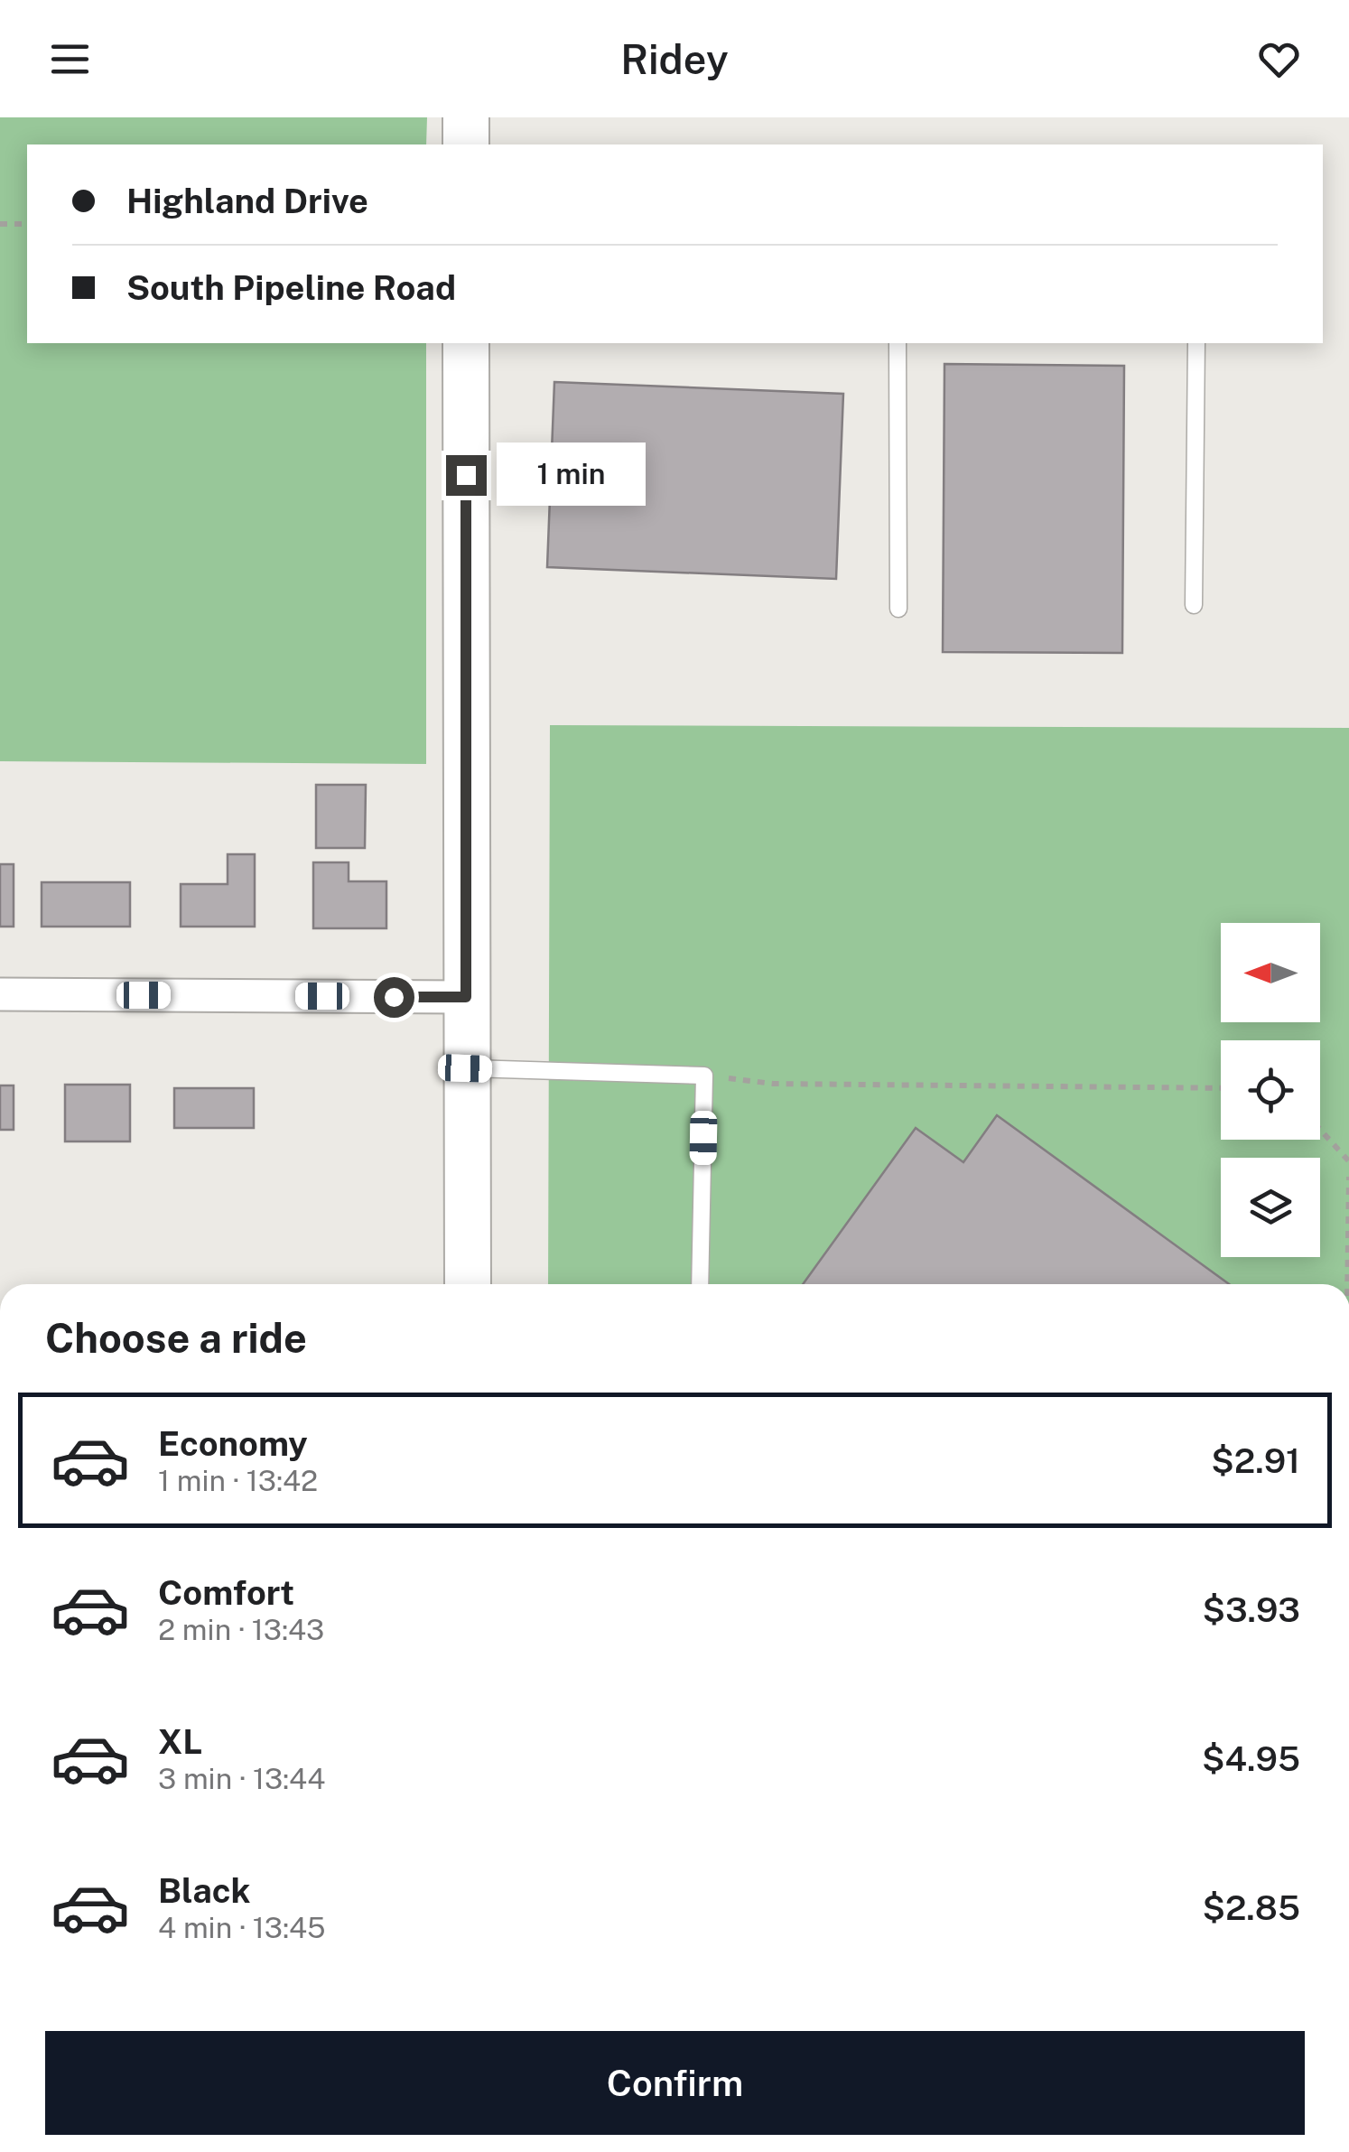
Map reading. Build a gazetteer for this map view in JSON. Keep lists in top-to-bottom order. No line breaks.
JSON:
{"north":"left","page":{"header":"Ridey","banner":["Highland Drive","South Pipeline Road"],"bubble":"1 min","heading":"Choose a ride","list":[{"name":"Economy","note":"1 min · 13:42","value":"$2.91"},{"name":"Comfort","note":"2 min · 13:43","value":"$3.93"},{"name":"XL","note":"3 min · 13:44","value":"$4.95"},{"name":"Black","note":"4 min · 13:45","value":"$2.85"}],"buttons":"Confirm"}}
